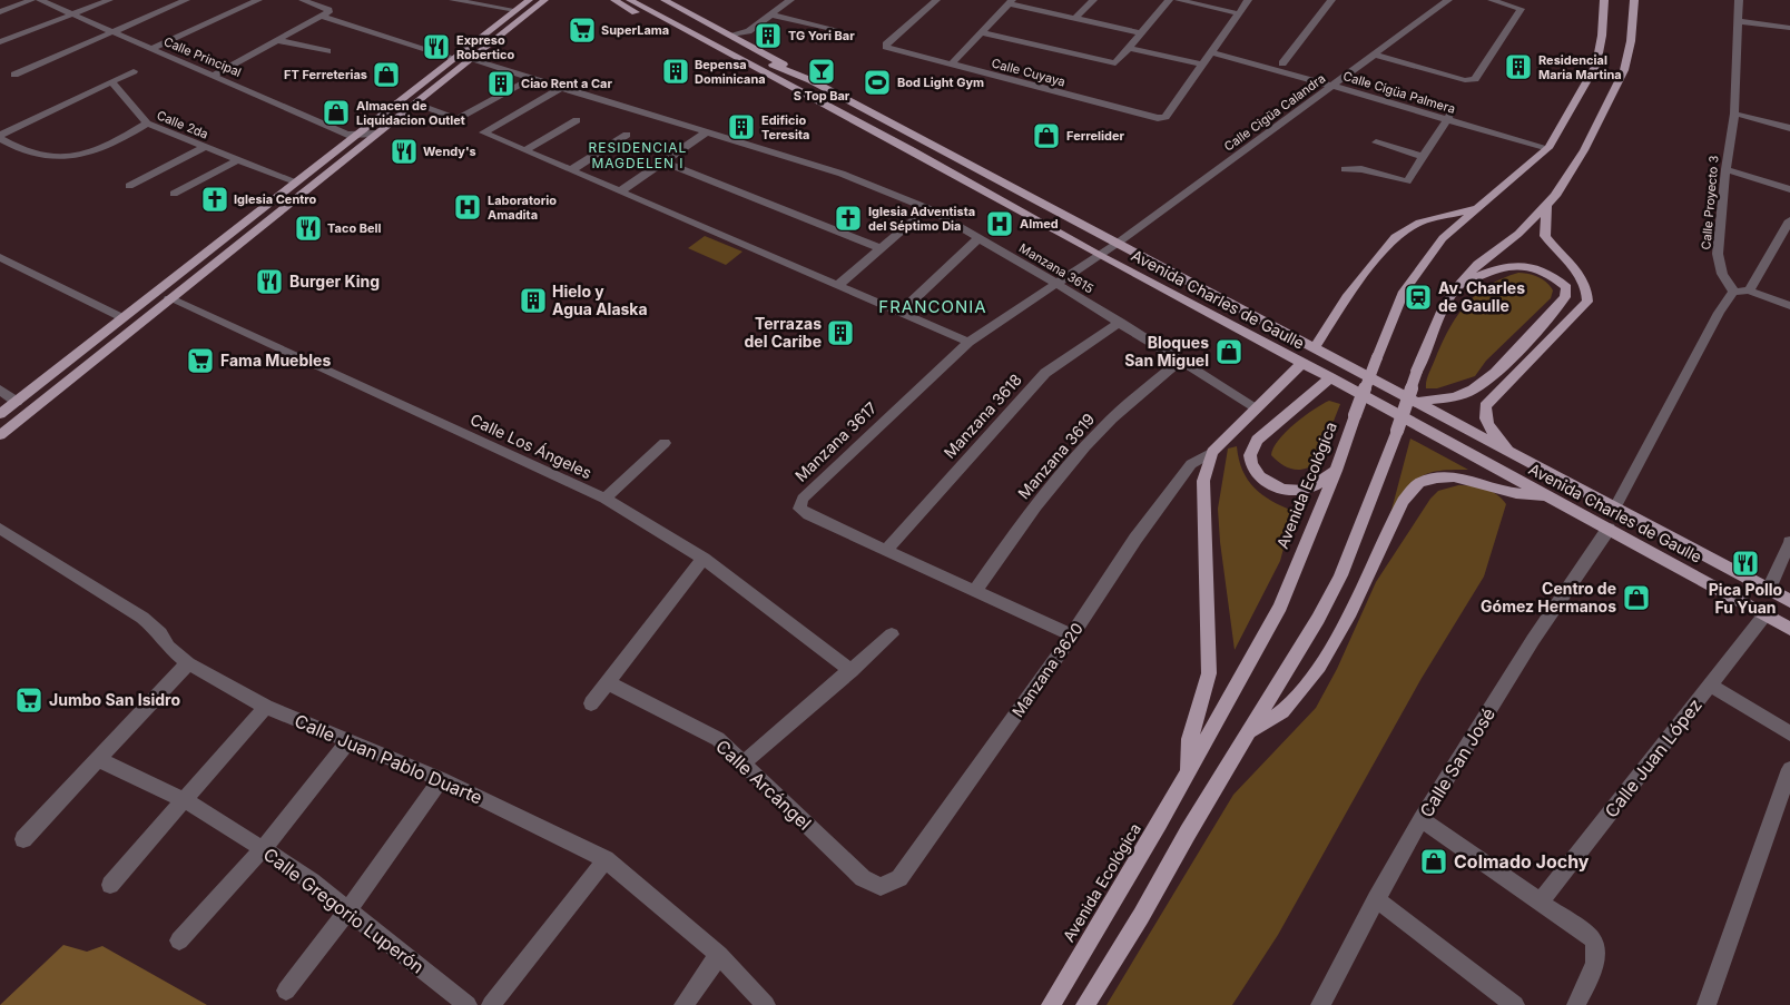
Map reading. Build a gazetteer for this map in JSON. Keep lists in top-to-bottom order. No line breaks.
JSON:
{"streets":{"main road":["Avenida Charles de Gaulle","Avenida Ecológica"],"street":["Calle Principal","Calle Cuyaya","Calle Cigüa Palmera","Calle Cigüa Calandra","Calle 2da","Calle Proyecto 3","Manzana 3615","Manzana 3618","Manzana 3617","Calle Los Ángeles","Manzana 3619","Manzana 3620","Calle Juan López","Calle Juan Pablo Duarte","Calle San José","Calle Arcángel","Calle Gregorio Luperón"]},"crossings":[["Calle Cigüa Palmera","Calle Cigüa Calandra"],["Calle Cigüa Palmera","Avenida Ecológica"],["Calle Cigüa Calandra","Avenida Charles de Gaulle"],["Calle Cigüa Calandra","Manzana 3617"],["Manzana 3615","Manzana 3618"],["Manzana 3615","Manzana 3617"],["Manzana 3615","Manzana 3619"],["Avenida Charles de Gaulle","Manzana 3617"],["Avenida Charles de Gaulle","Calle Juan López"],["Avenida Charles de Gaulle","Calle San José"],["Manzana 3618","Manzana 3617"],["Manzana 3617","Manzana 3619"],["Manzana 3617","Manzana 3620"],["Manzana 3620","Calle Arcángel"]],"districts":["RESIDENCIAL MAGDELEN I","FRANCONIA"],"places":{"supermarket":["SuperLama","Fama Muebles","Jumbo San Isidro"],"building":["TG Yori Bar","Residencial Maria Martina","Bepensa Dominicana","Ciao Rent a Car","Edificio Teresita","Hielo y Agua Alaska","Terrazas del Caribe"],"restaurant":["Expreso Robertico","Wendy's","Taco Bell","Burger King","Pica Pollo Fu Yuan"],"bar":["S Top Bar"],"shop":["FT Ferreterias","Almacen de Liquidacion Outlet","Ferrelider","Bloques San Miguel","Centro de Gómez Hermanos","Colmado Jochy"],"sports":["Bod Light Gym"],"church":["Iglesia Centro","Iglesia Adventista del Séptimo Dia"],"hospital":["Laboratorio Amadita","Almed"],"station":["Av. Charles de Gaulle"]}}
